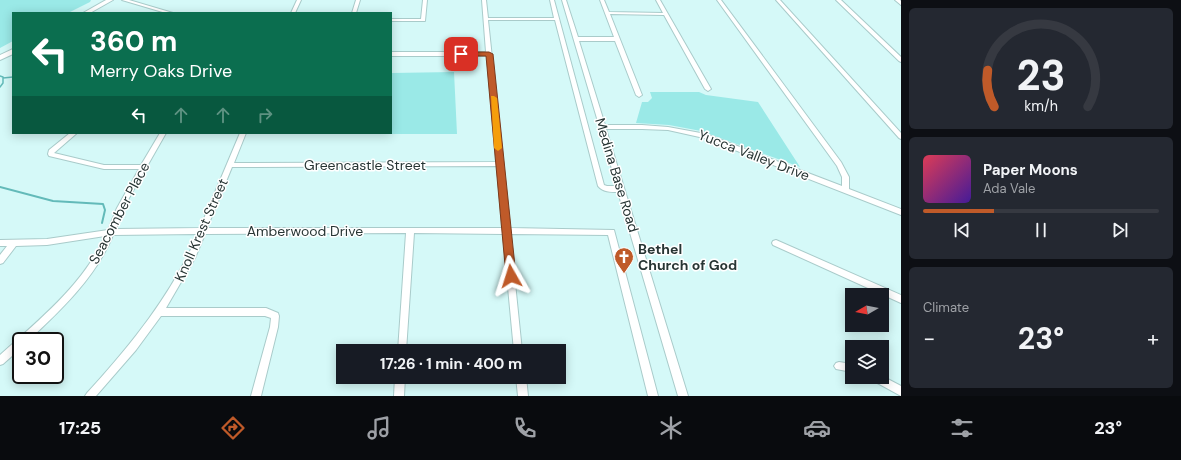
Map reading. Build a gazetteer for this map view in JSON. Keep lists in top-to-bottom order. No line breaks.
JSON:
{"streets":{"street":["Yucca Valley Drive","Greencastle Street","Medina Base Road","Seacomber Place","Knoll Krest Street","Amberwood Drive"]},"crossings":[["Yucca Valley Drive","Medina Base Road"],["Greencastle Street","Knoll Krest Street"],["Seacomber Place","Amberwood Drive"],["Knoll Krest Street","Amberwood Drive"]],"places":{"church":["Bethel Church of God"]},"north":"left","page":{"turn":["360 m","Merry Oaks Drive"],"song":["Paper Moons","Ada Vale"],"tile":"Climate","heat":["−","23°","+"],"limit":"30","trip":"17:26 · 1 min · 400 m","tabs":["17:25","23°"],"gauge":["23","km/h"]}}
